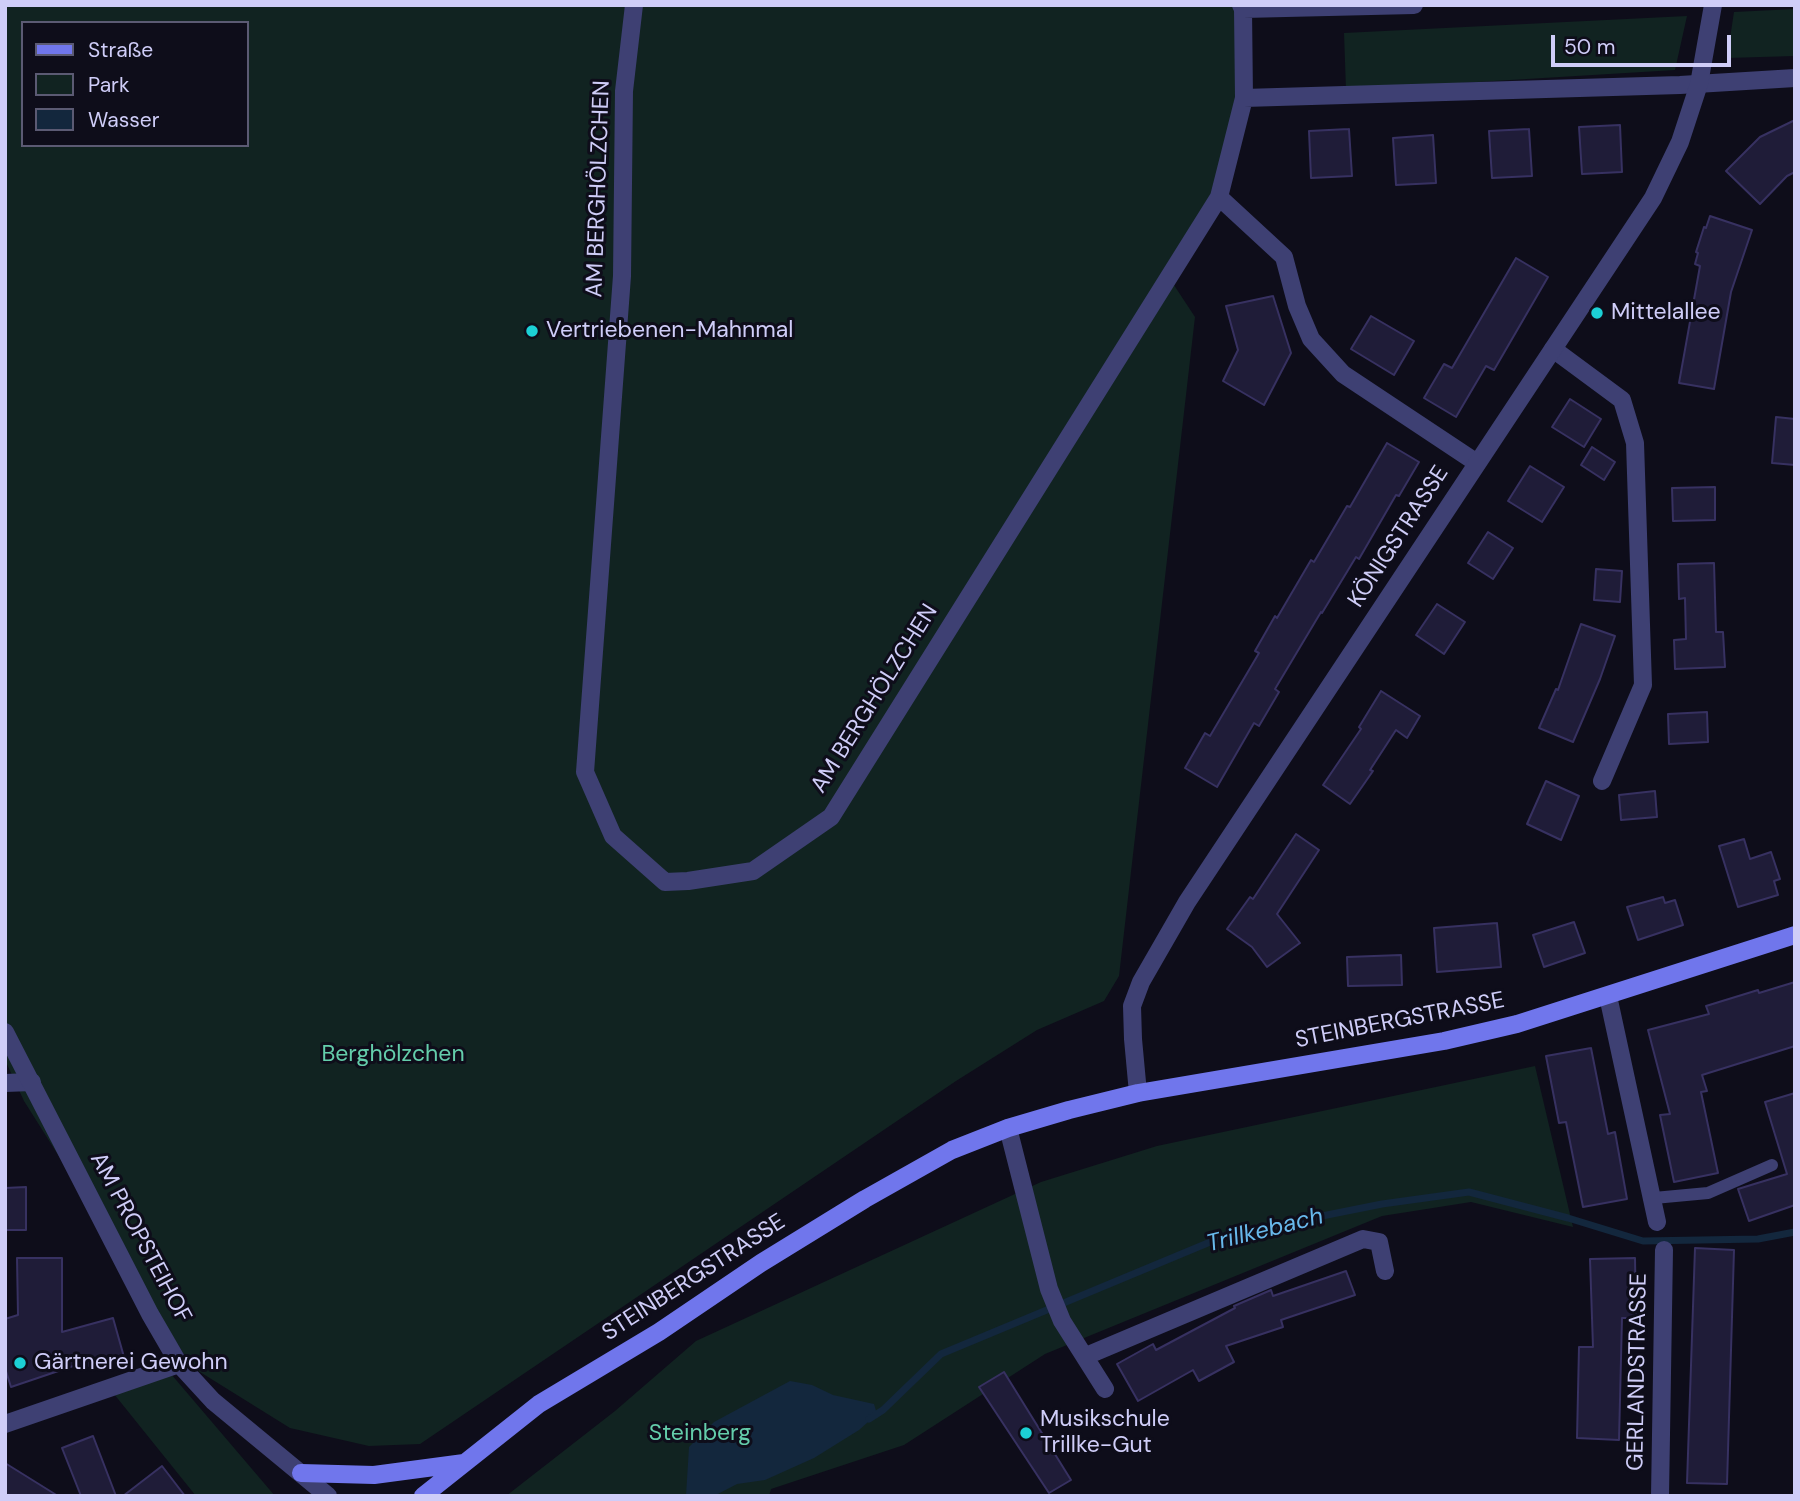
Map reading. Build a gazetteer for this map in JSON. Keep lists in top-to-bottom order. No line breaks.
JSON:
{"streets":{"main road":["STEINBERGSTRASSE"],"street":["AM BERGHÖLZCHEN","KÖNIGSTRASSE","AM PROPSTEIHOF","GERLANDSTRASSE"]},"crossings":[["KÖNIGSTRASSE","STEINBERGSTRASSE"]],"water":["Trillkebach"],"parks":["Berghölzchen","Steinberg"],"places":["Mittelallee","Vertriebenen-Mahnmal","Gärtnerei Gewohn","Musikschule Trillke-Gut"],"legend":["Straße","Park","Wasser"],"scale_bar":"50 m"}
